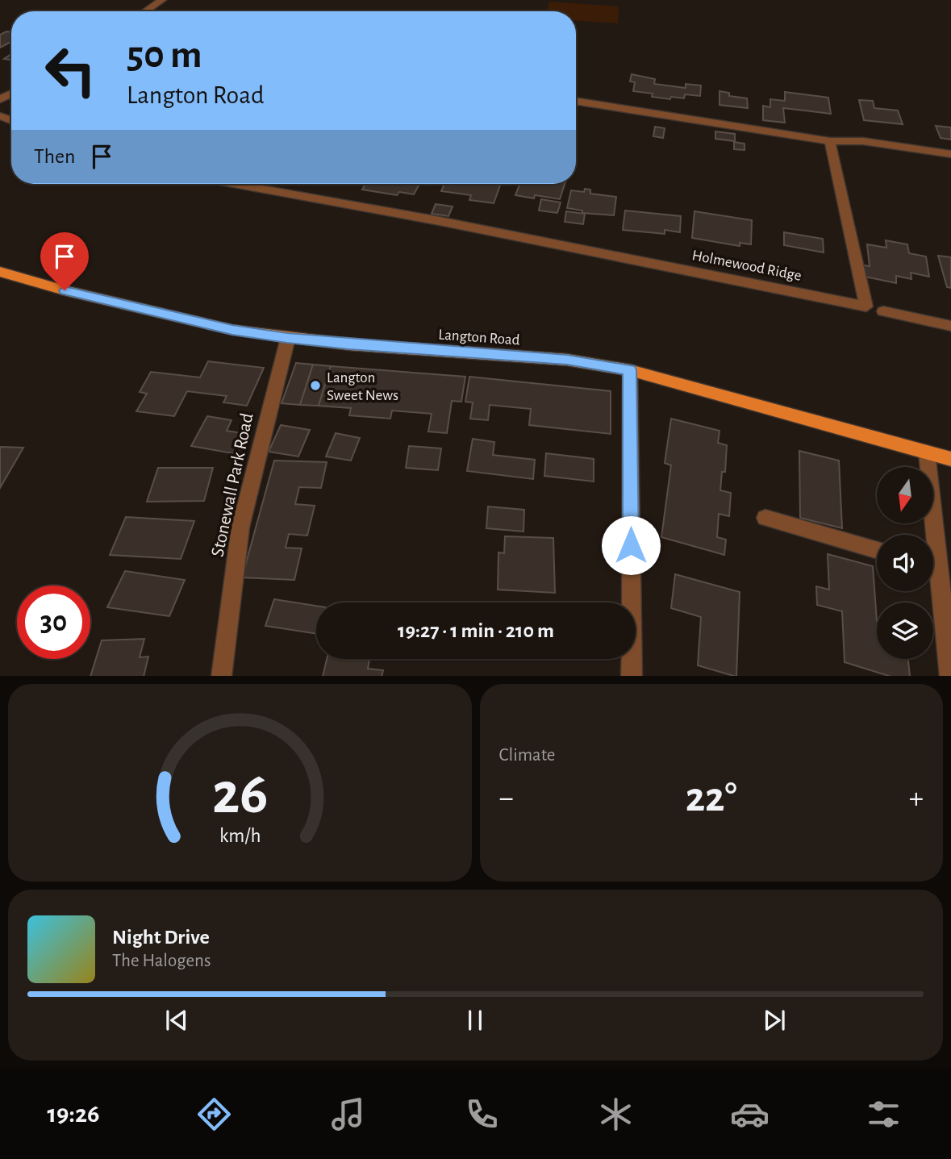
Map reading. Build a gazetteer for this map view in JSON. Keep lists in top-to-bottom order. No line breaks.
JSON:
{"streets":{"main road":["Langton Road"],"street":["Holmewood Ridge","Stonewall Park Road"]},"crossings":[["Langton Road","Stonewall Park Road"]],"places":["Langton Sweet News"],"north":"bottom","page":{"turn":["50 m","Langton Road"],"then":"Then","limit":"30","trip":"19:27 · 1 min · 210 m","tile":"Climate","heat":["−","22°","+"],"song":["Night Drive","The Halogens"],"tabs":"19:26","gauge":["26","km/h"]}}
